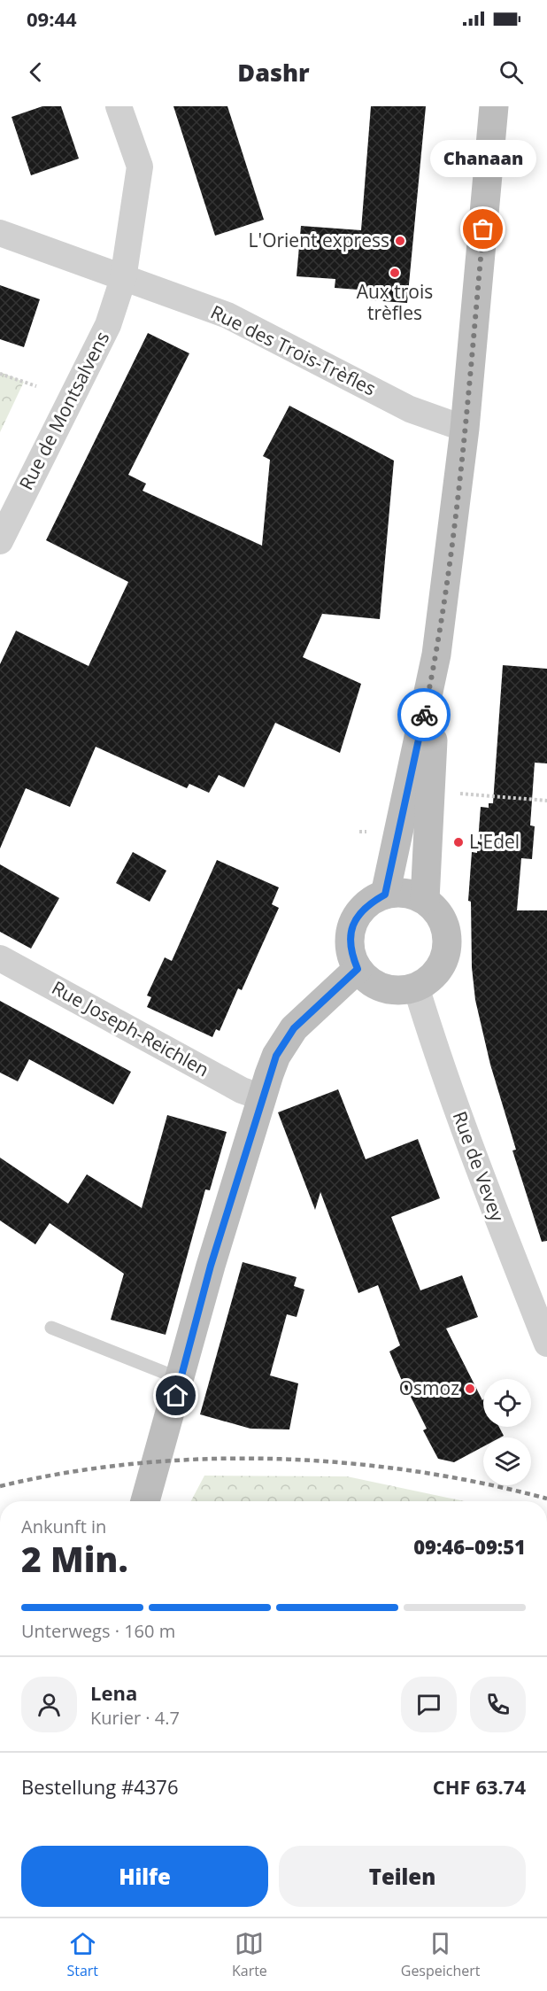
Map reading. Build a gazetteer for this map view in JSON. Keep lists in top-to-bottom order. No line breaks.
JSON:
{"streets":{"street":["Rue des Trois-Trèfles","Rue de Montsalvens","Rue Joseph-Reichlen","Rue de Vevey"]},"crossings":[["Rue des Trois-Trèfles","Rue de Montsalvens"]],"places":["Chanaan","L'Orient express","Aux trois trèfles","L'Edel","Osmoz"],"page":{"status":"09:44","header":"Dashr","bubble":"Chanaan","heading":["2 Min.","Ankunft in","09:46–09:51"],"panel":["Lena","Kurier · 4.7","Bestellung #4376","CHF 63.74"],"bar":"Unterwegs · 160 m","buttons":["Hilfe","Teilen"],"tabs":["Start","Karte","Gespeichert"]}}
